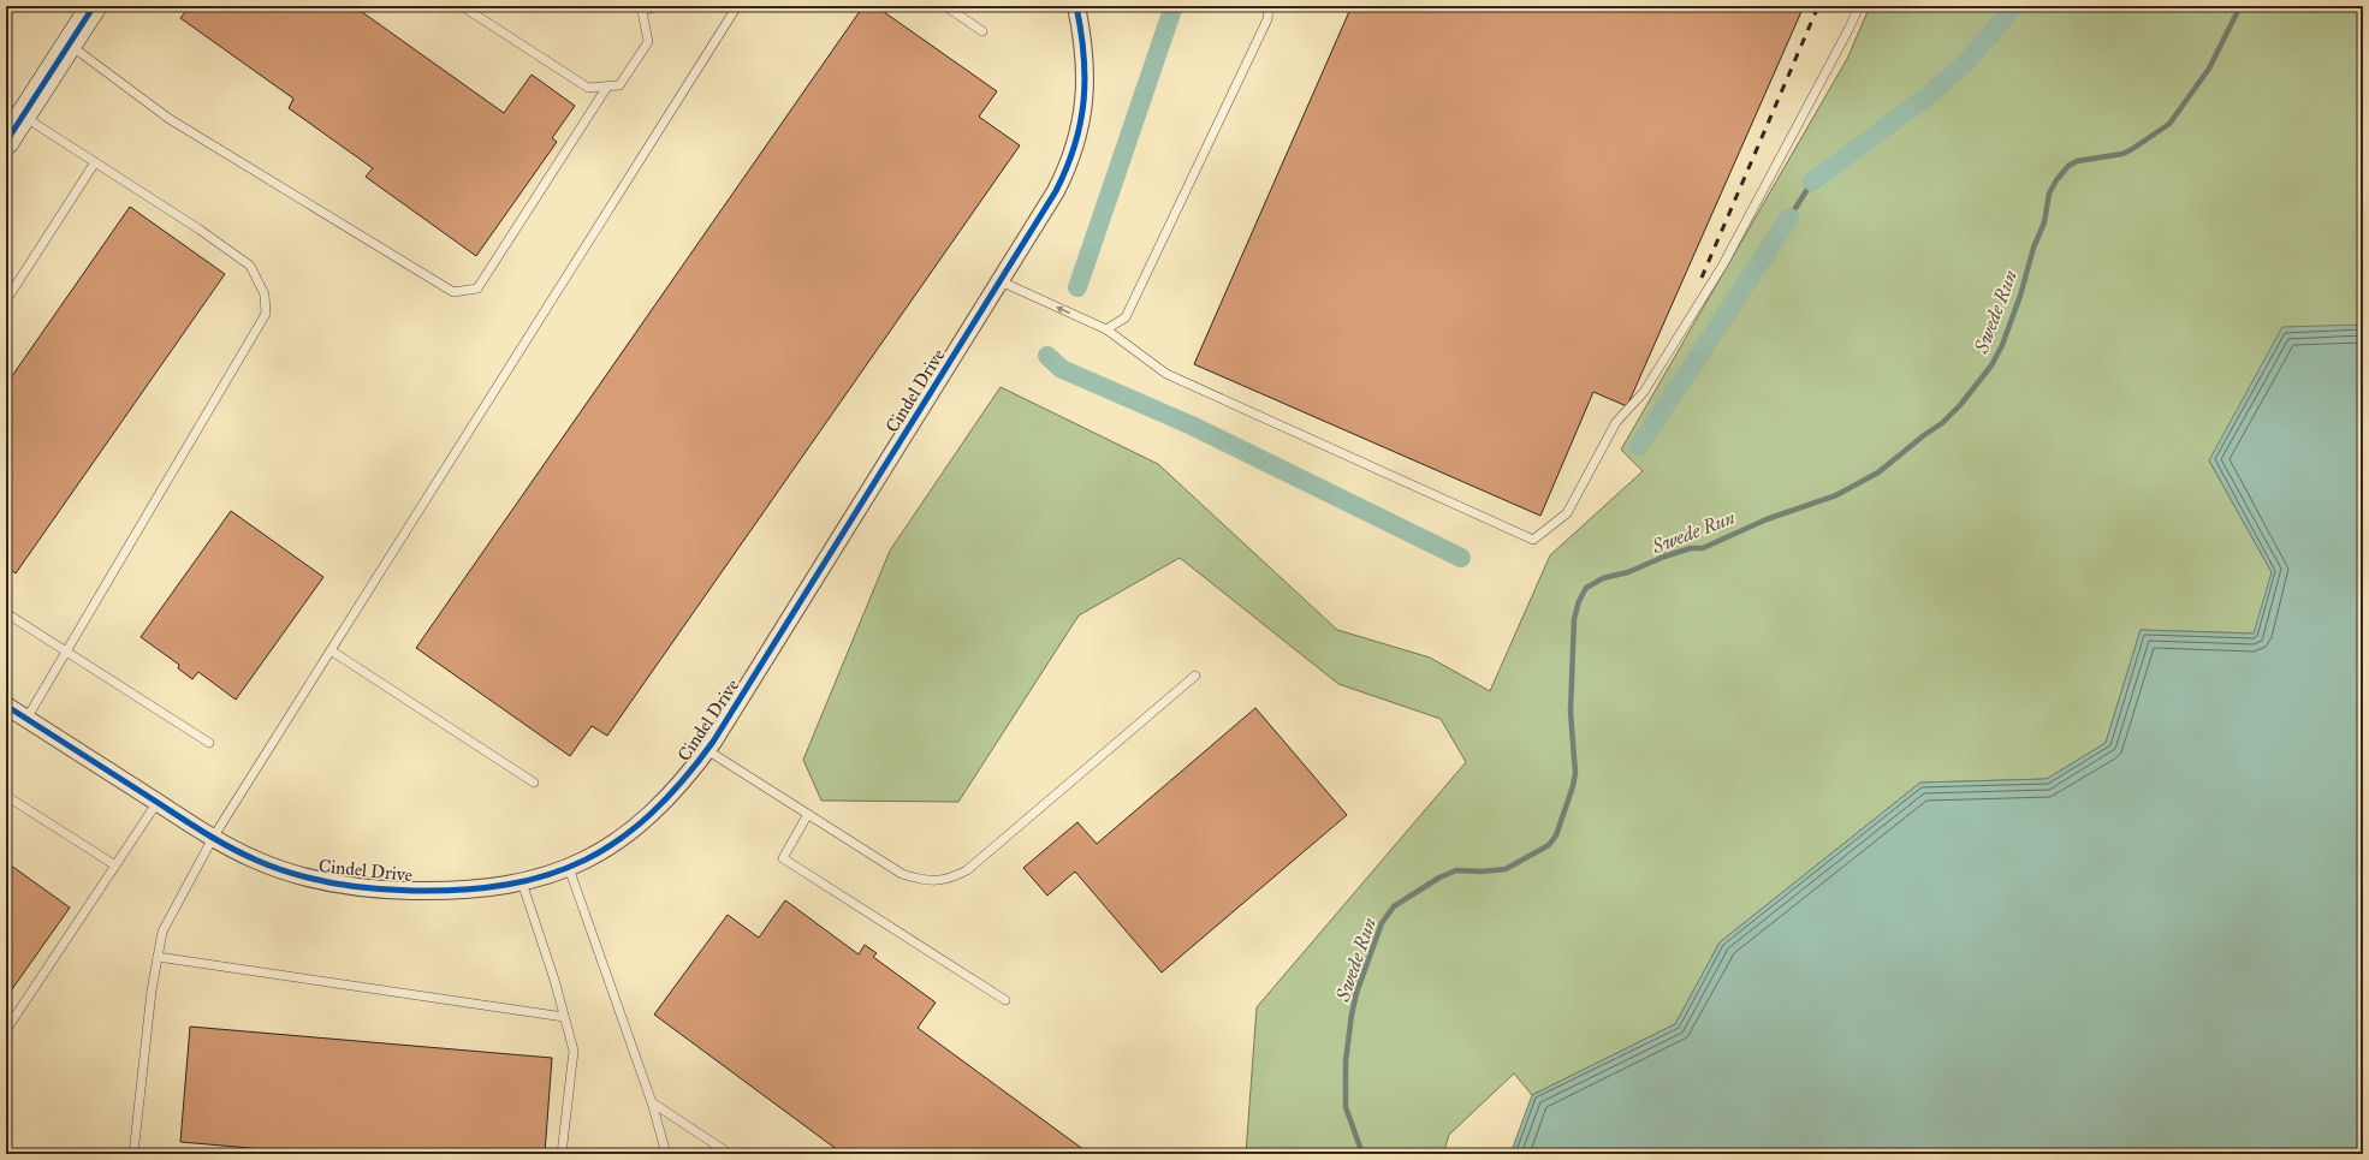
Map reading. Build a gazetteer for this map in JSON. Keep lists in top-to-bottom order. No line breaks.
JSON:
{"streets":{"street":["Cindel Drive"]},"water":["Swede Run"]}
